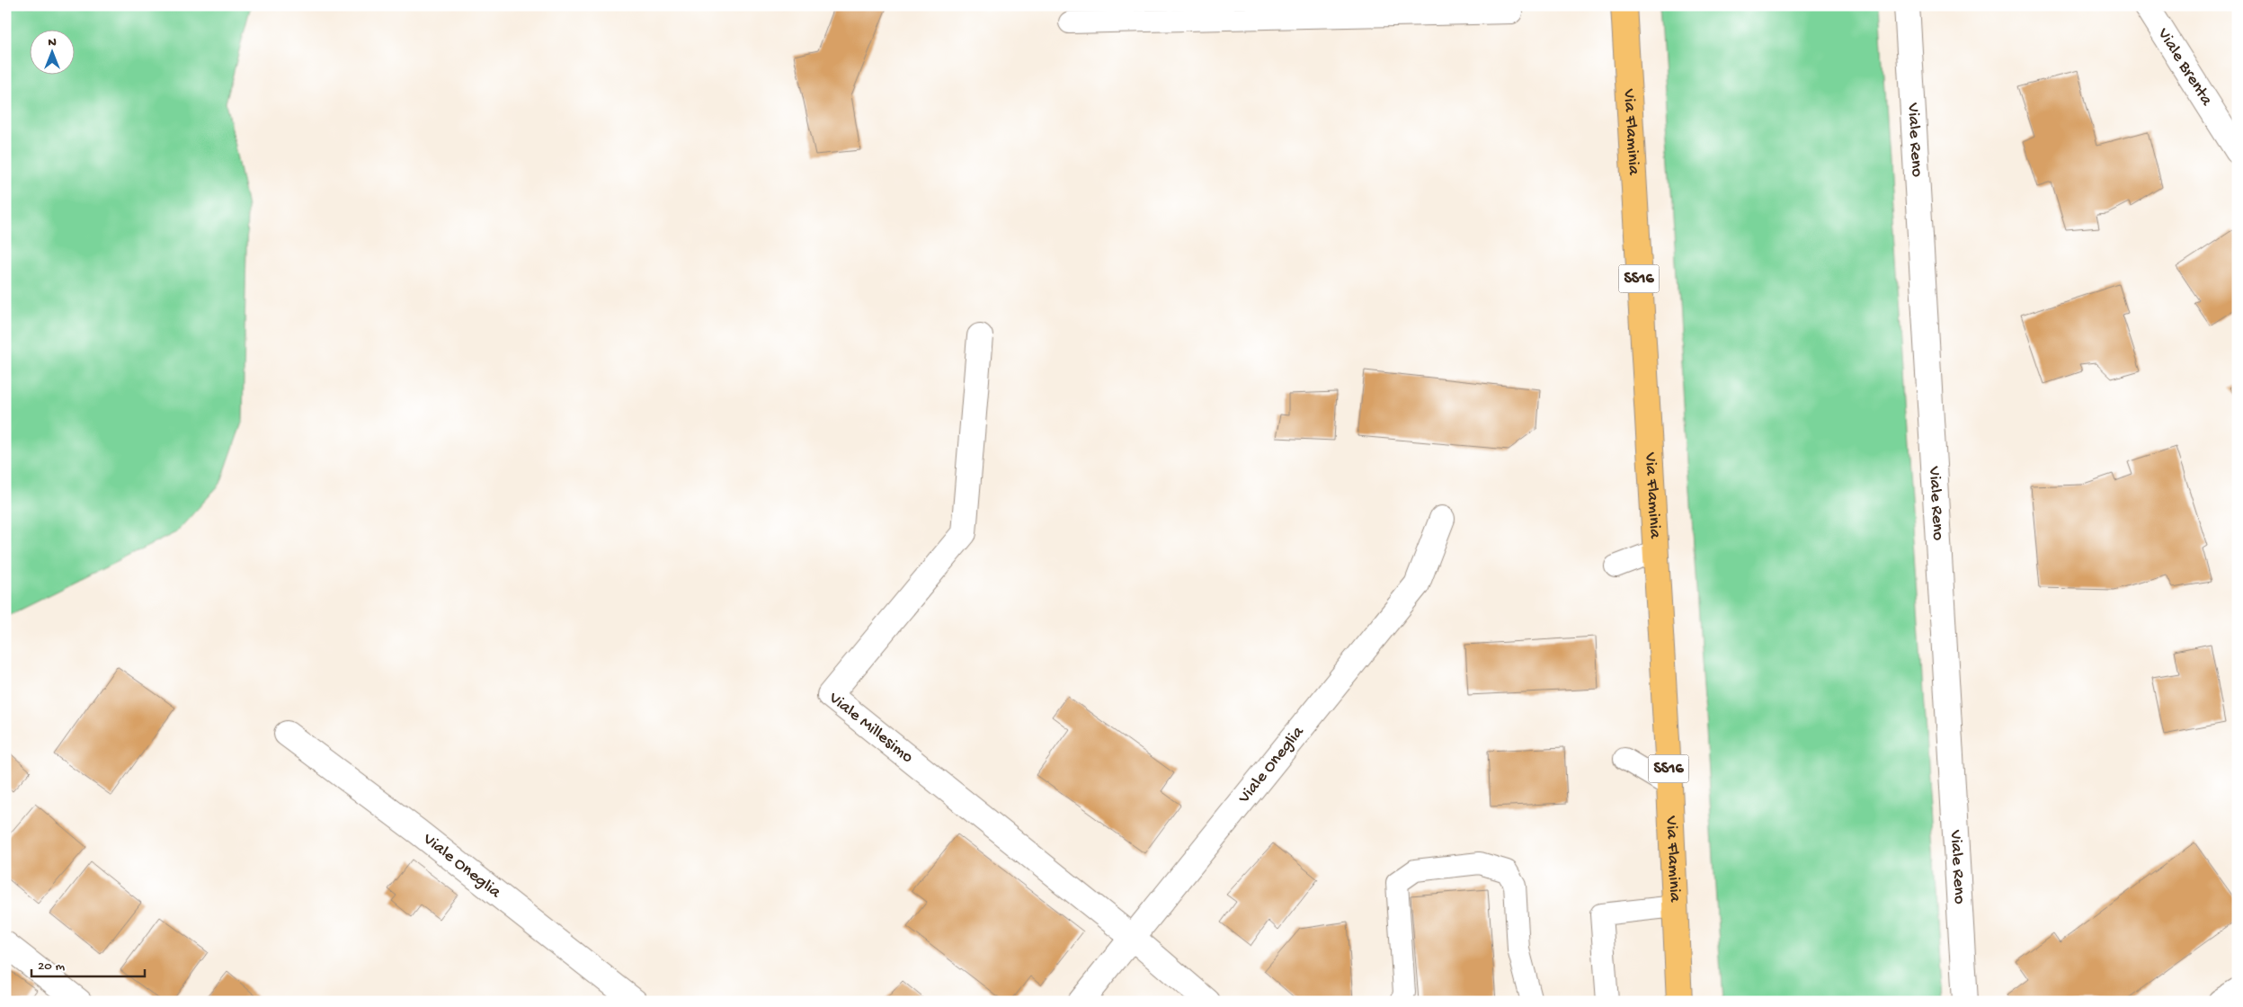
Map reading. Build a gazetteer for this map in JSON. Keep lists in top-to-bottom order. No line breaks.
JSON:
{"streets":{"main road":["Via Flaminia","SS16"],"street":["Viale Brenta","Viale Reno","Viale Millesimo","Viale Oneglia"]},"crossings":[["Viale Millesimo","Viale Oneglia"]],"scale_bar":"20 m","north":"top"}
